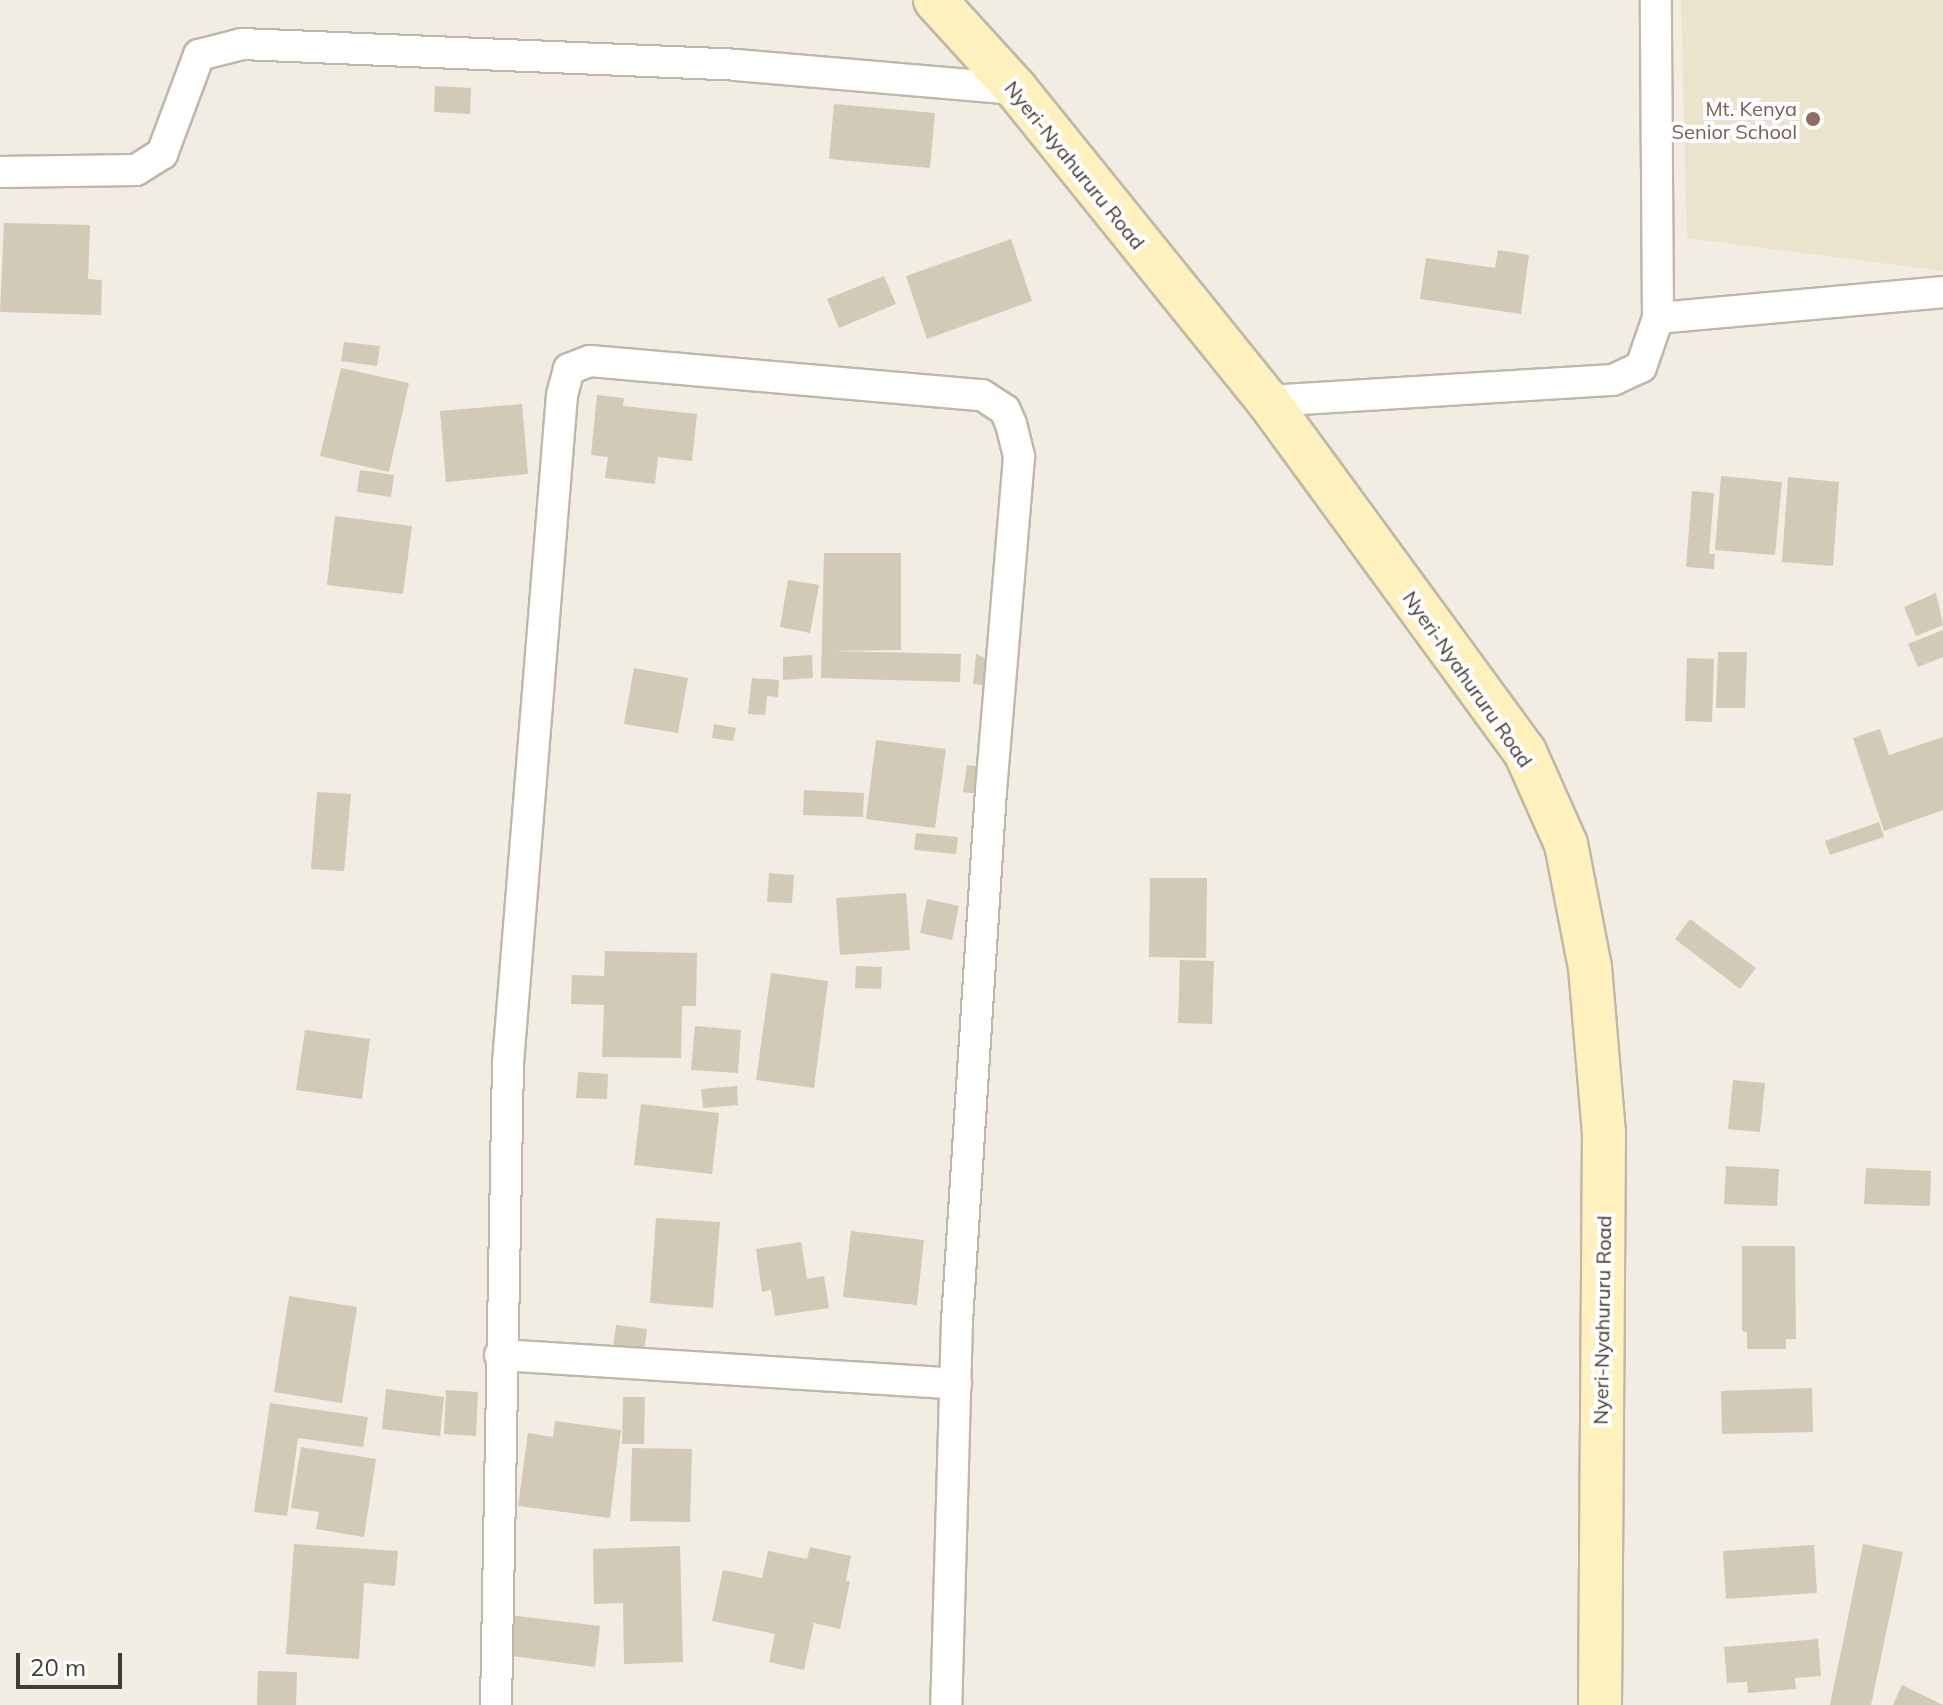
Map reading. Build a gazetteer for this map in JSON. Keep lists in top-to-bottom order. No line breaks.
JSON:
{"streets":{"main road":["Nyeri-Nyahururu Road"]},"places":["Mt. Kenya Senior School"],"scale_bar":"20 m"}
